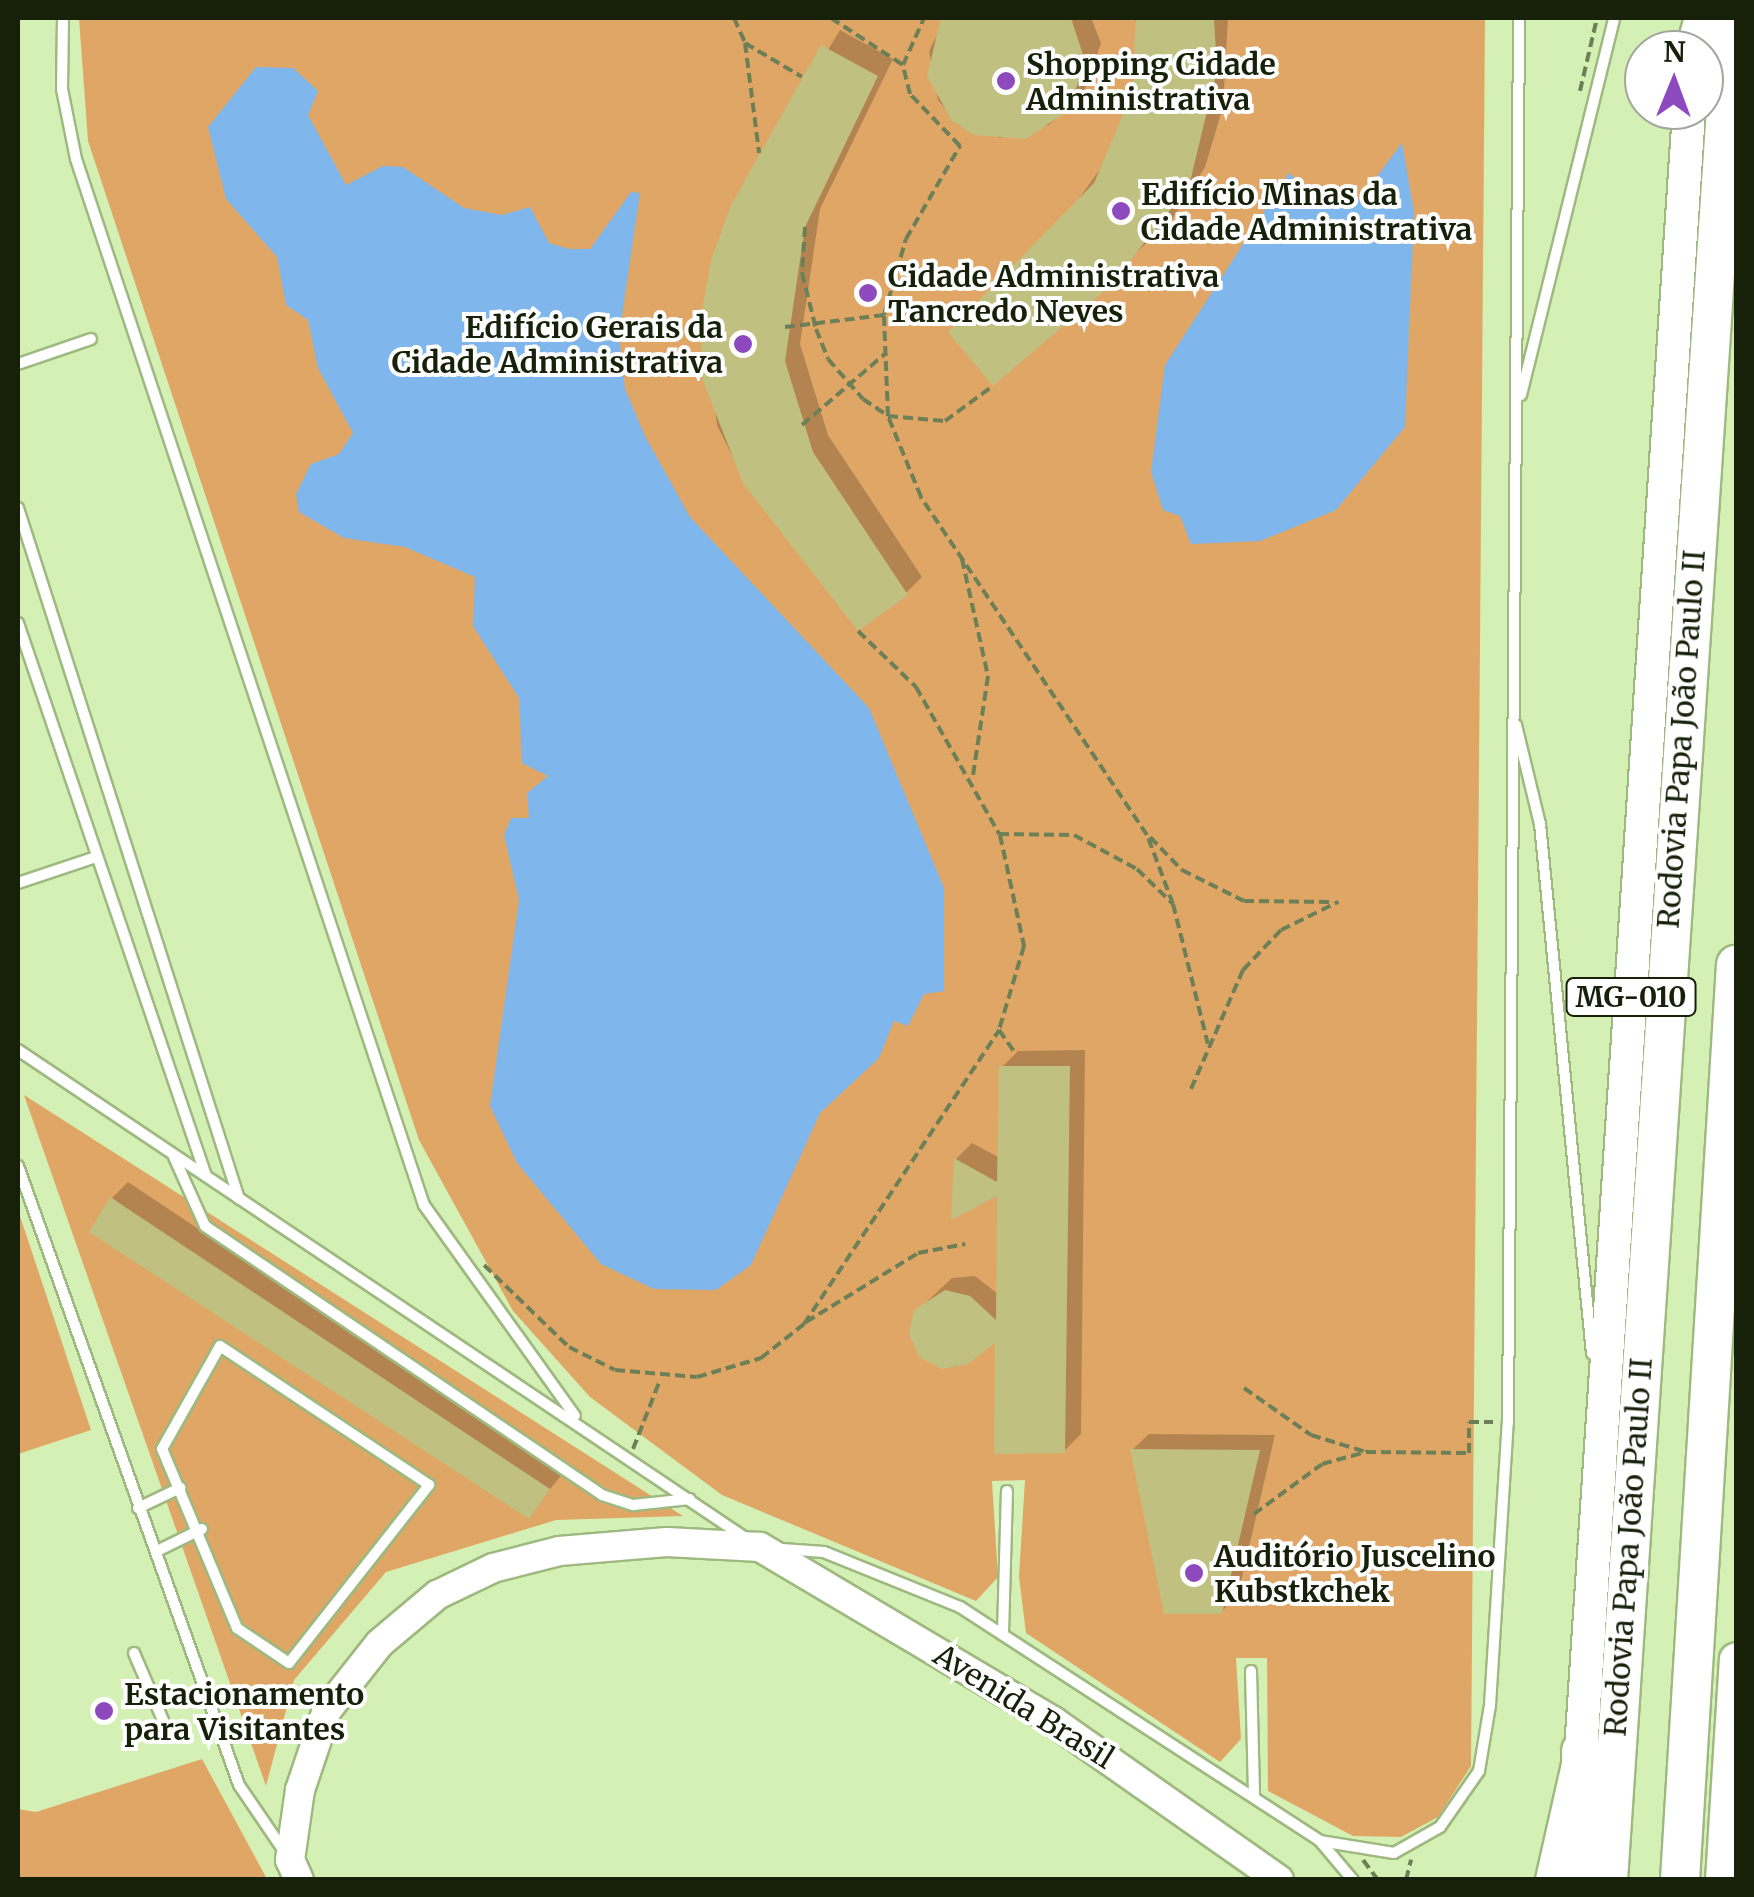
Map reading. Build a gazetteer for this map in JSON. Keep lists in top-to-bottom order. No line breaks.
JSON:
{"streets":{"highway":["Rodovia Papa João Paulo II","MG-010"],"street":["Avenida Brasil"]},"places":["Shopping Cidade Administrativa","Edifício Minas da Cidade Administrativa","Cidade Administrativa Tancredo Neves","Edifício Gerais da Cidade Administrativa","Auditório Juscelino Kubstkchek","Estacionamento para Visitantes"],"north":"top"}
